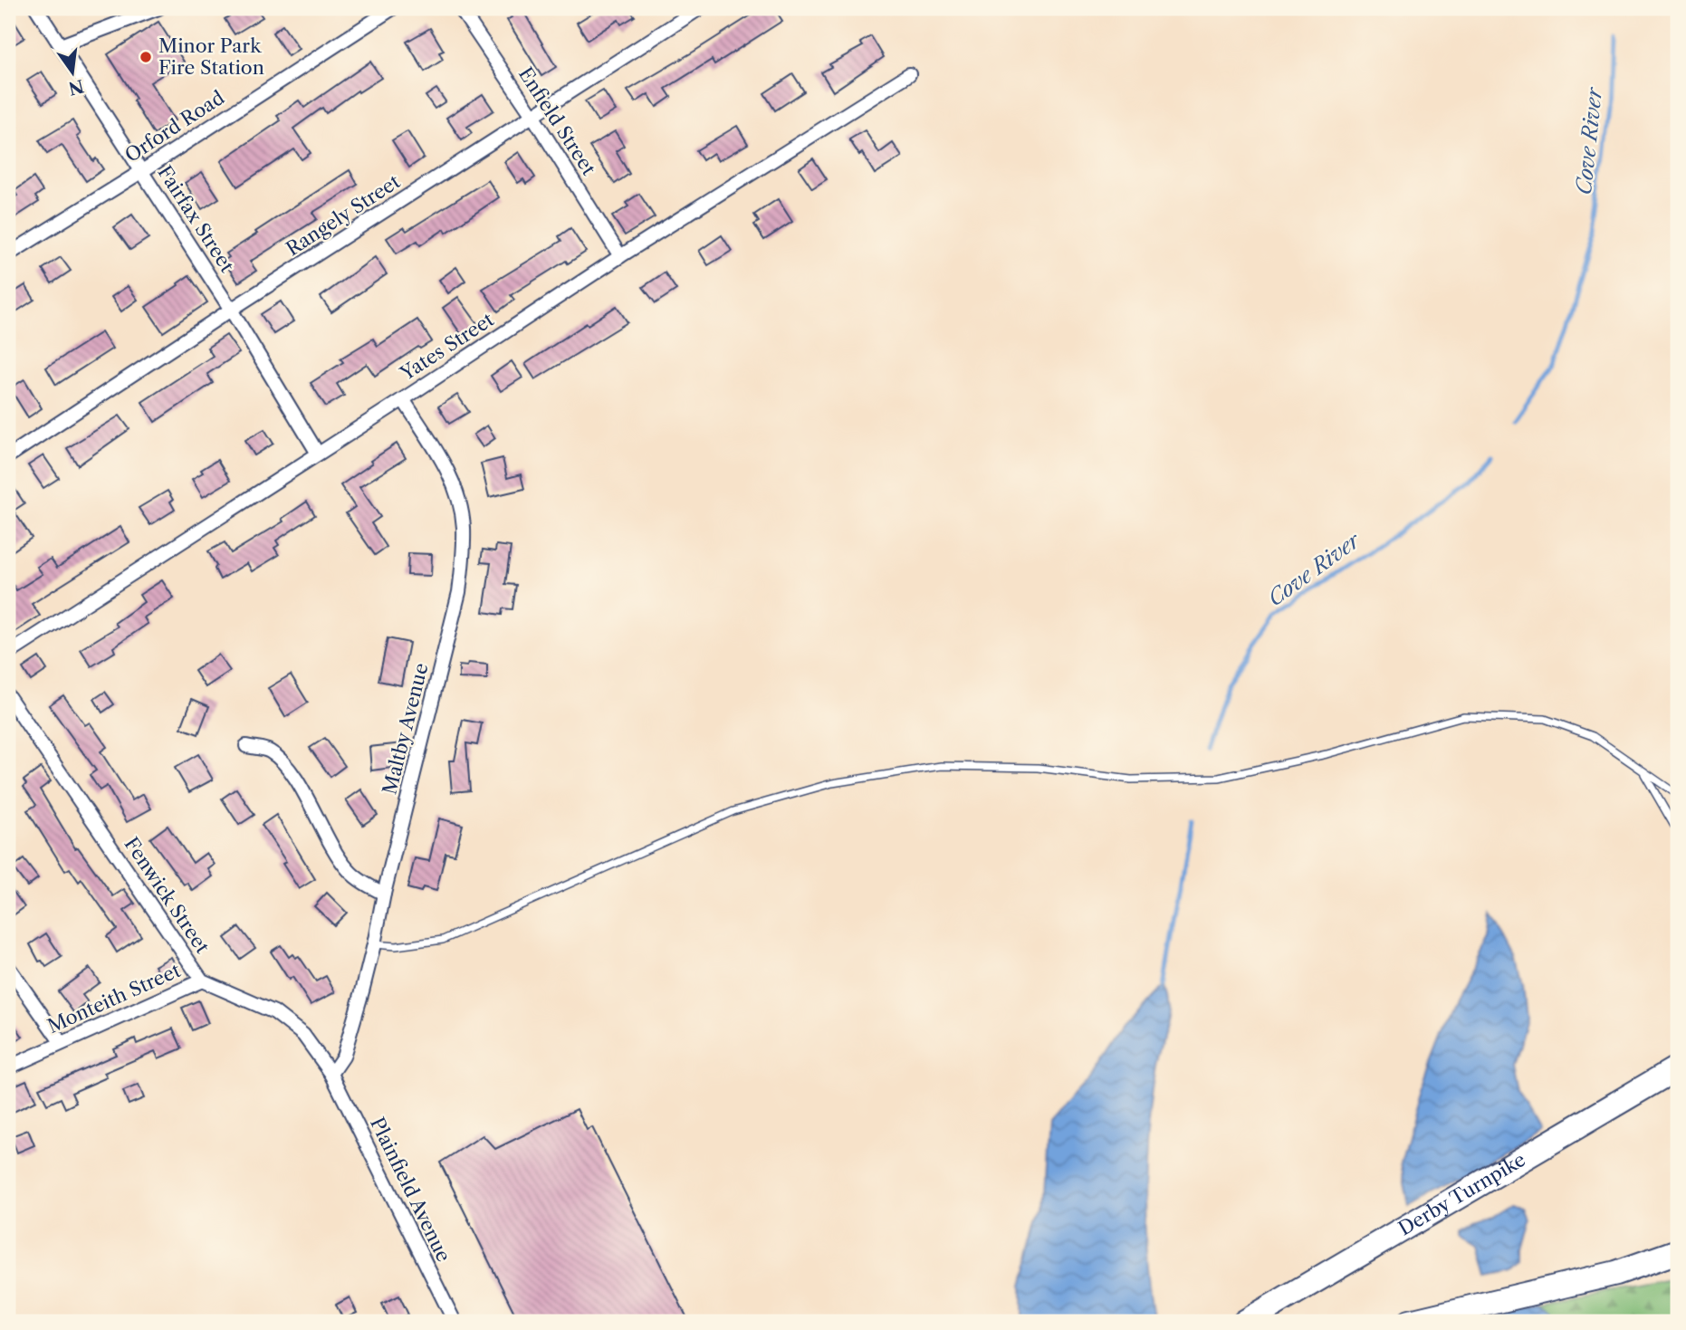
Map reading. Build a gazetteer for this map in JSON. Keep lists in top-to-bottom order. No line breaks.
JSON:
{"streets":{"highway":["Derby Turnpike"],"street":["Enfield Street","Orford Road","Rangely Street","Fairfax Street","Yates Street","Maltby Avenue","Fenwick Street","Monteith Street","Plainfield Avenue"]},"crossings":[["Enfield Street","Rangely Street"],["Enfield Street","Yates Street"],["Orford Road","Fairfax Street"],["Rangely Street","Fairfax Street"],["Fairfax Street","Yates Street"],["Yates Street","Maltby Avenue"],["Maltby Avenue","Fenwick Street"],["Maltby Avenue","Plainfield Avenue"],["Fenwick Street","Monteith Street"],["Fenwick Street","Plainfield Avenue"]],"water":["Cove River"],"places":["Minor Park Fire Station"],"north":"bottom"}
